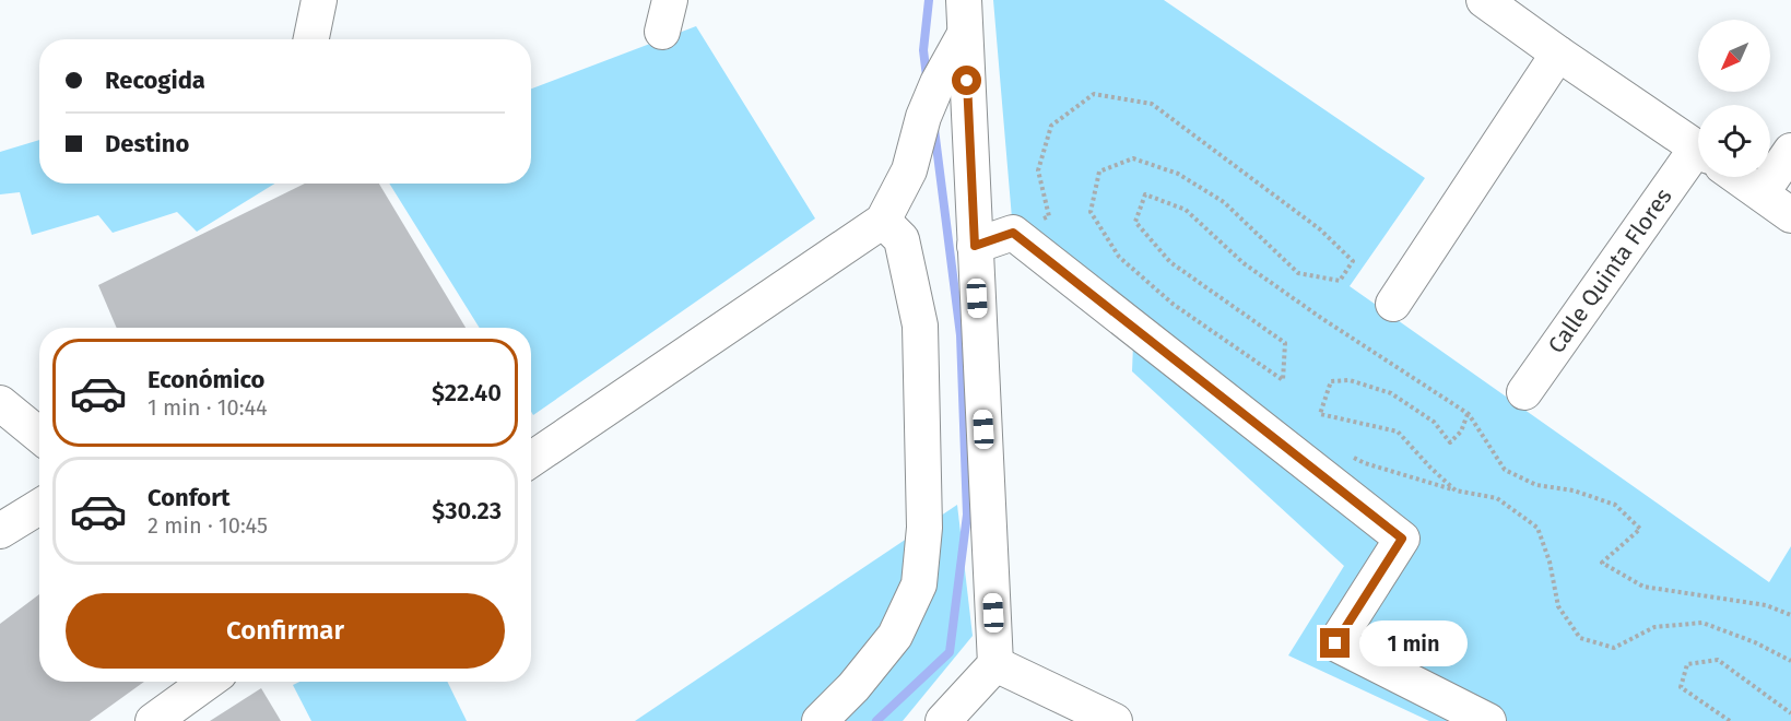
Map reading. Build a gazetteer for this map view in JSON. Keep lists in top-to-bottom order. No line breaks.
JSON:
{"streets":{"street":["Calle Quinta Flores"]},"north":"bottom left","page":{"banner":["Recogida","Destino"],"list":[{"name":"Económico","note":"1 min · 10:44","value":"$22.40"},{"name":"Confort","note":"2 min · 10:45","value":"$30.23"}],"buttons":"Confirmar","bubble":"1 min"}}
